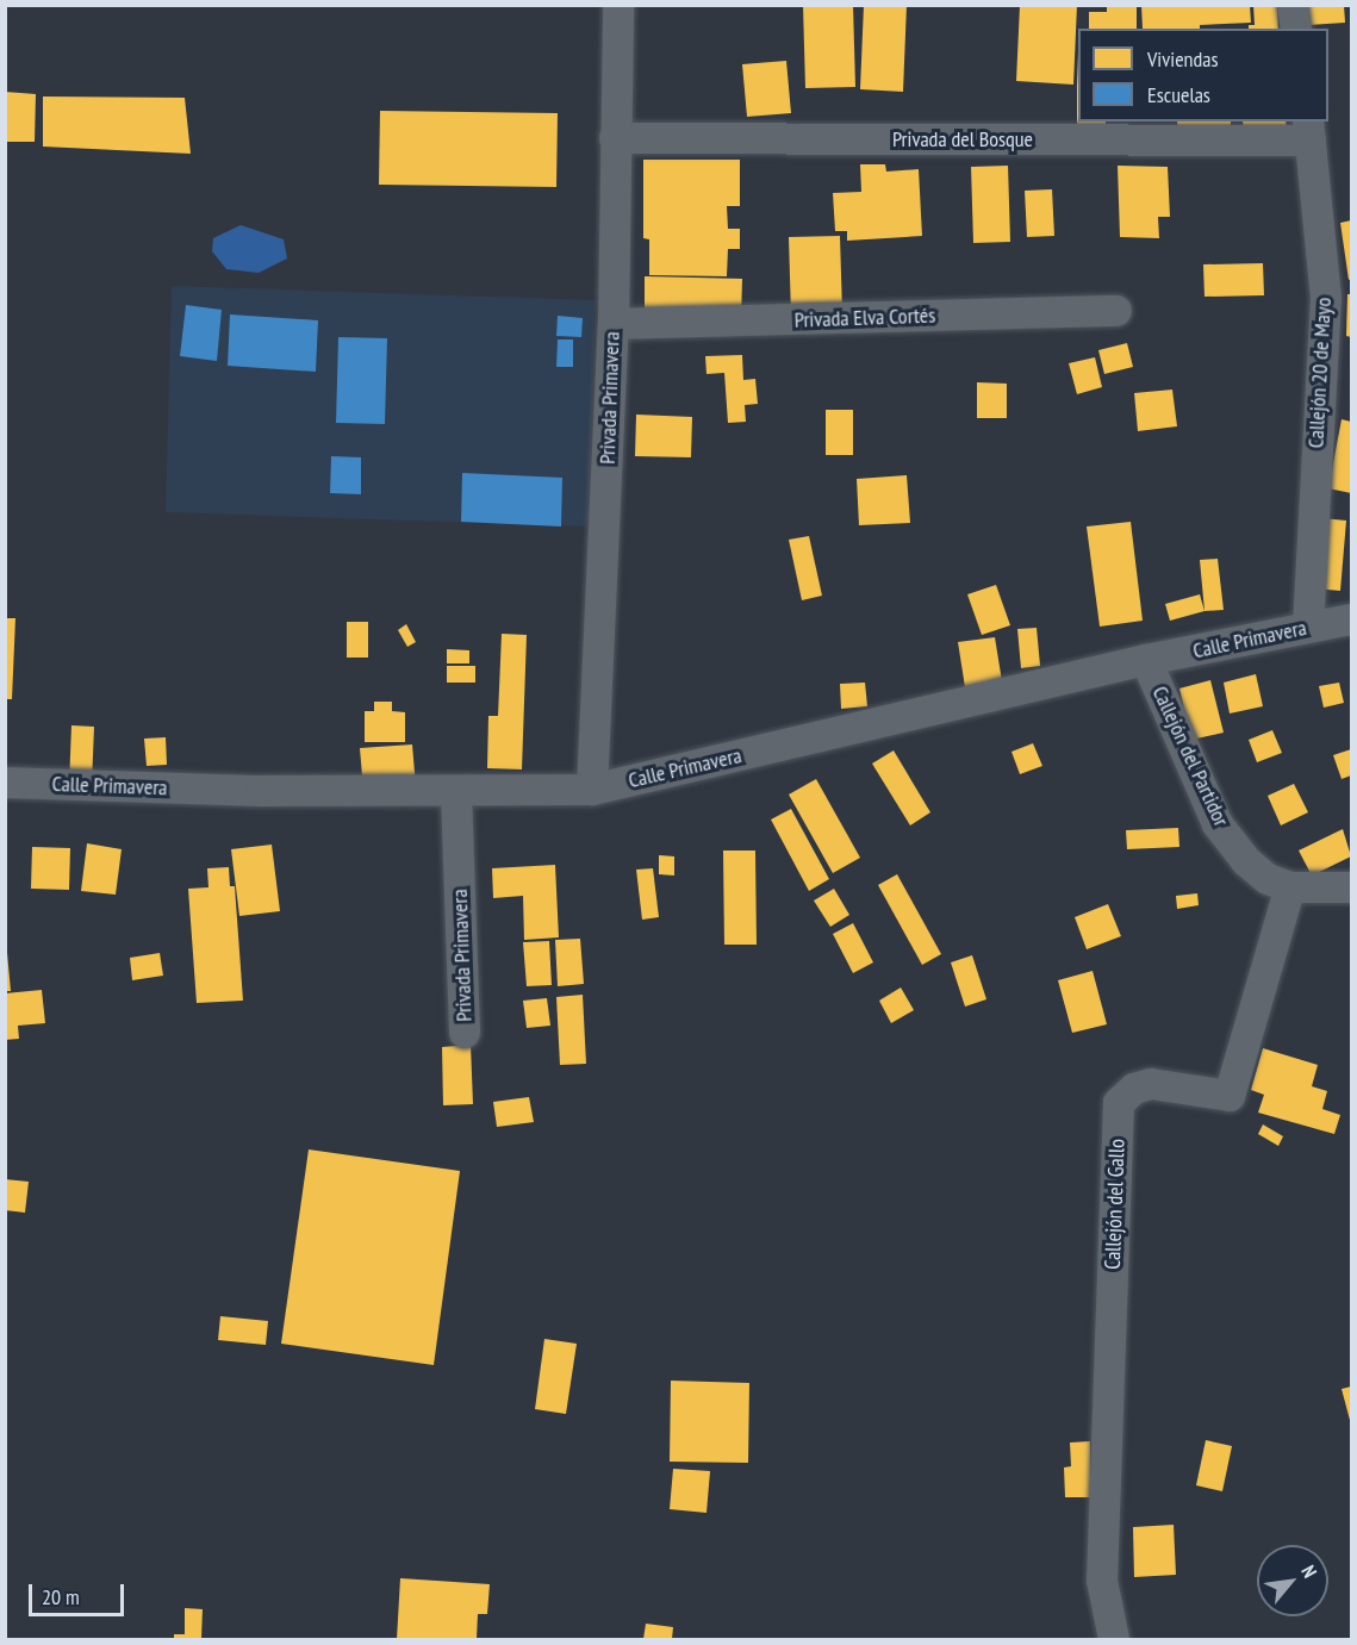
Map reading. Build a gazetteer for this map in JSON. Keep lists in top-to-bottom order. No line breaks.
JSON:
{"streets":{"street":["Privada del Bosque","Privada Elva Cortés","Callejón 20 de Mayo","Privada Primavera","Calle Primavera","Callejón del Partidor","Callejón del Gallo"]},"crossings":[["Privada del Bosque","Callejón 20 de Mayo"],["Privada del Bosque","Privada Primavera"],["Privada Elva Cortés","Privada Primavera"],["Callejón 20 de Mayo","Calle Primavera"],["Privada Primavera","Calle Primavera"],["Calle Primavera","Callejón del Partidor"],["Callejón del Partidor","Callejón del Gallo"]],"legend":["Viviendas","Escuelas"],"scale_bar":"20 m","north":"top right"}
